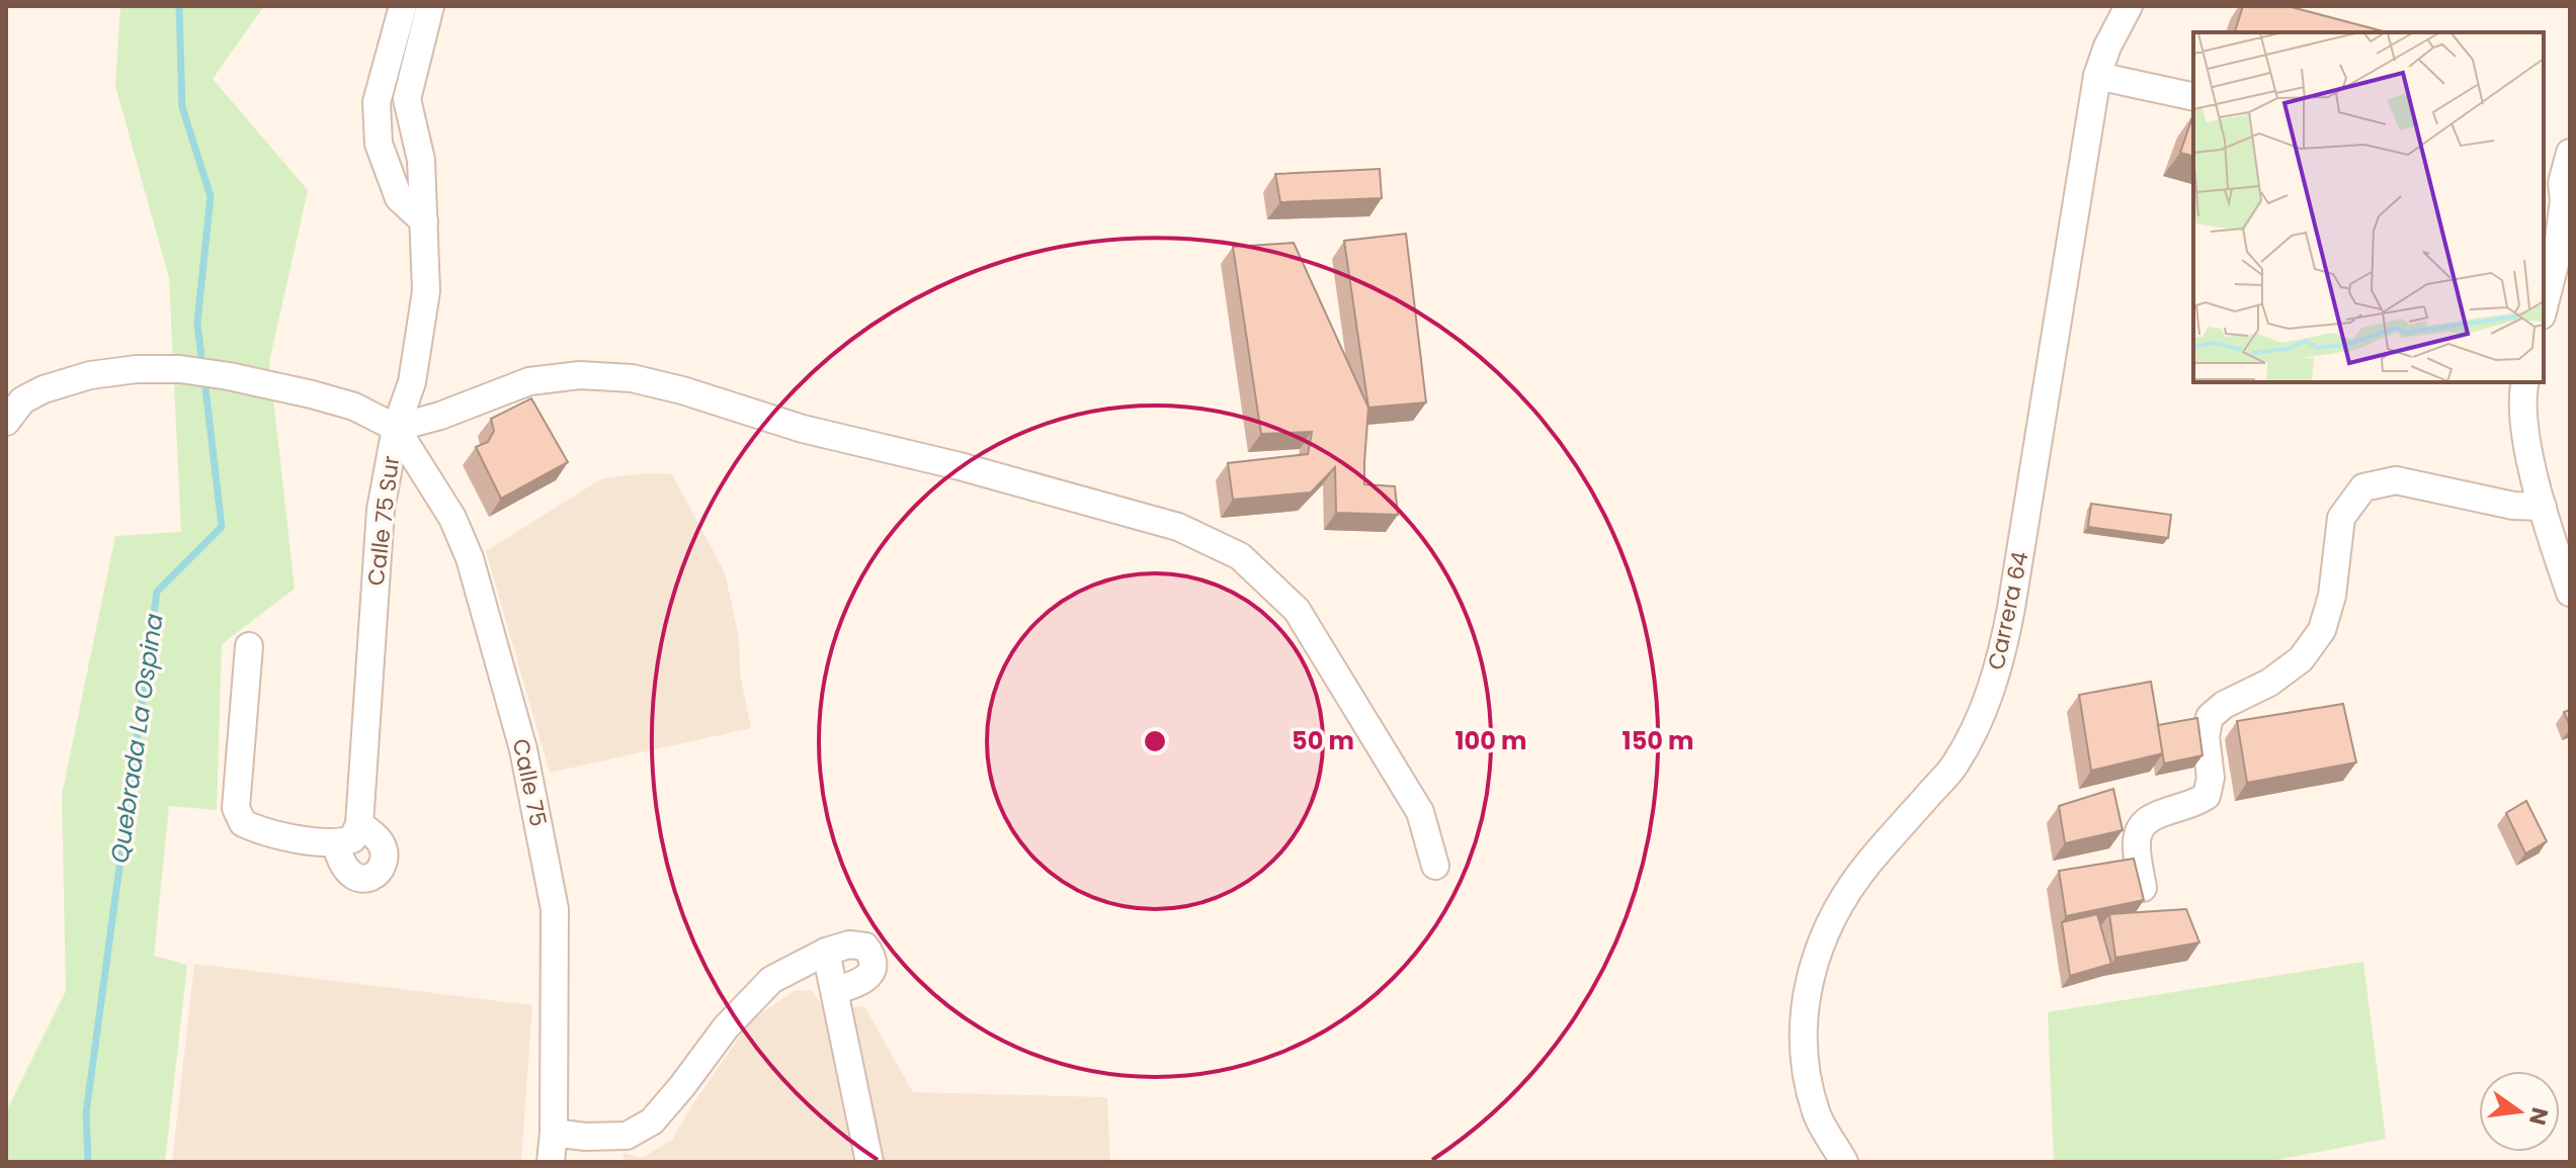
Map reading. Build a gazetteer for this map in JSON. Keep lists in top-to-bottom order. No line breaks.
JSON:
{"streets":{"street":["Calle 75 Sur","Carrera 64","Calle 75"]},"crossings":[["Calle 75 Sur","Calle 75"]],"water":["Quebrada La Ospina"],"north":"right","rings":["50 m","100 m","150 m"]}
